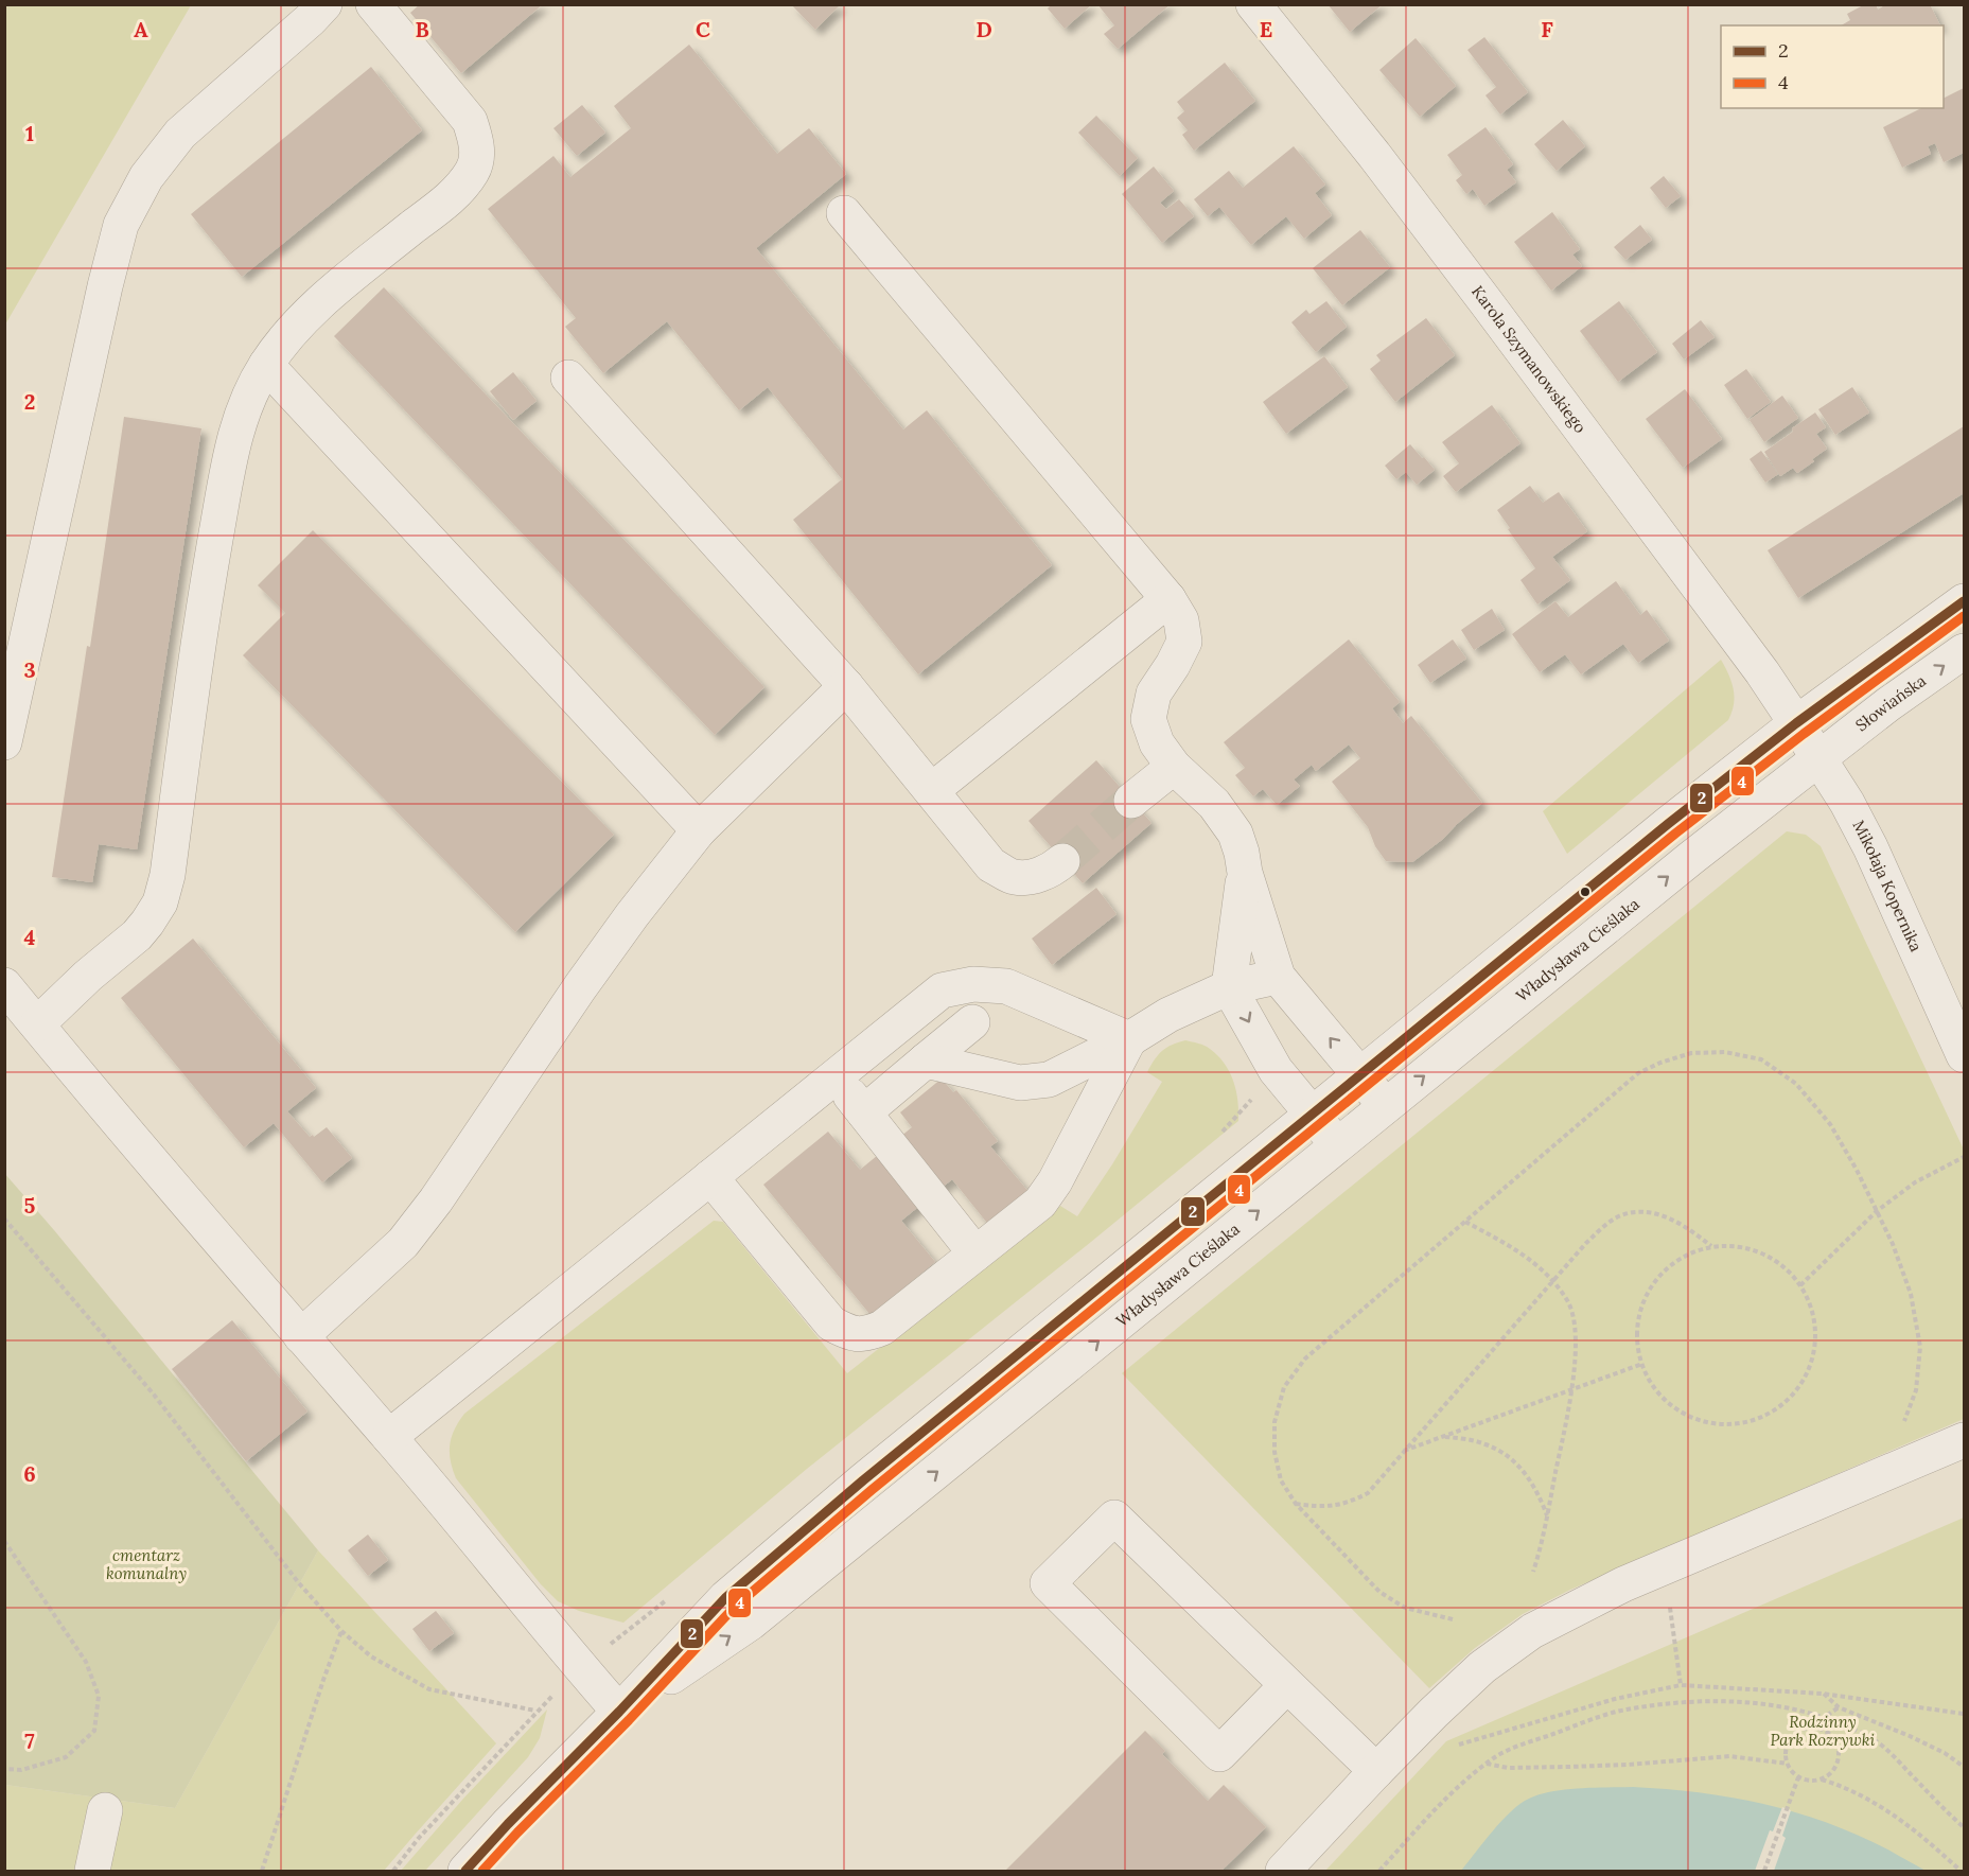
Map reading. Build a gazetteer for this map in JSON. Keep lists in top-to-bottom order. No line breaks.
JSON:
{"streets":{"street":["Karola Szymanowskiego","Słowiańska","Mikołaja Kopernika","Władysława Cieślaka"]},"crossings":[["Karola Szymanowskiego","Mikołaja Kopernika"],["Karola Szymanowskiego","Władysława Cieślaka"],["Słowiańska","Mikołaja Kopernika"],["Słowiańska","Władysława Cieślaka"],["Mikołaja Kopernika","Władysława Cieślaka"]],"parks":["cmentarz komunalny","Rodzinny Park Rozrywki"],"lines":["transit line 2","transit line 4"],"legend":["2","4"],"grid":{"columns":["A","B","C","D","E","F"],"rows":["1","2","3","4","5","6","7"]}}
